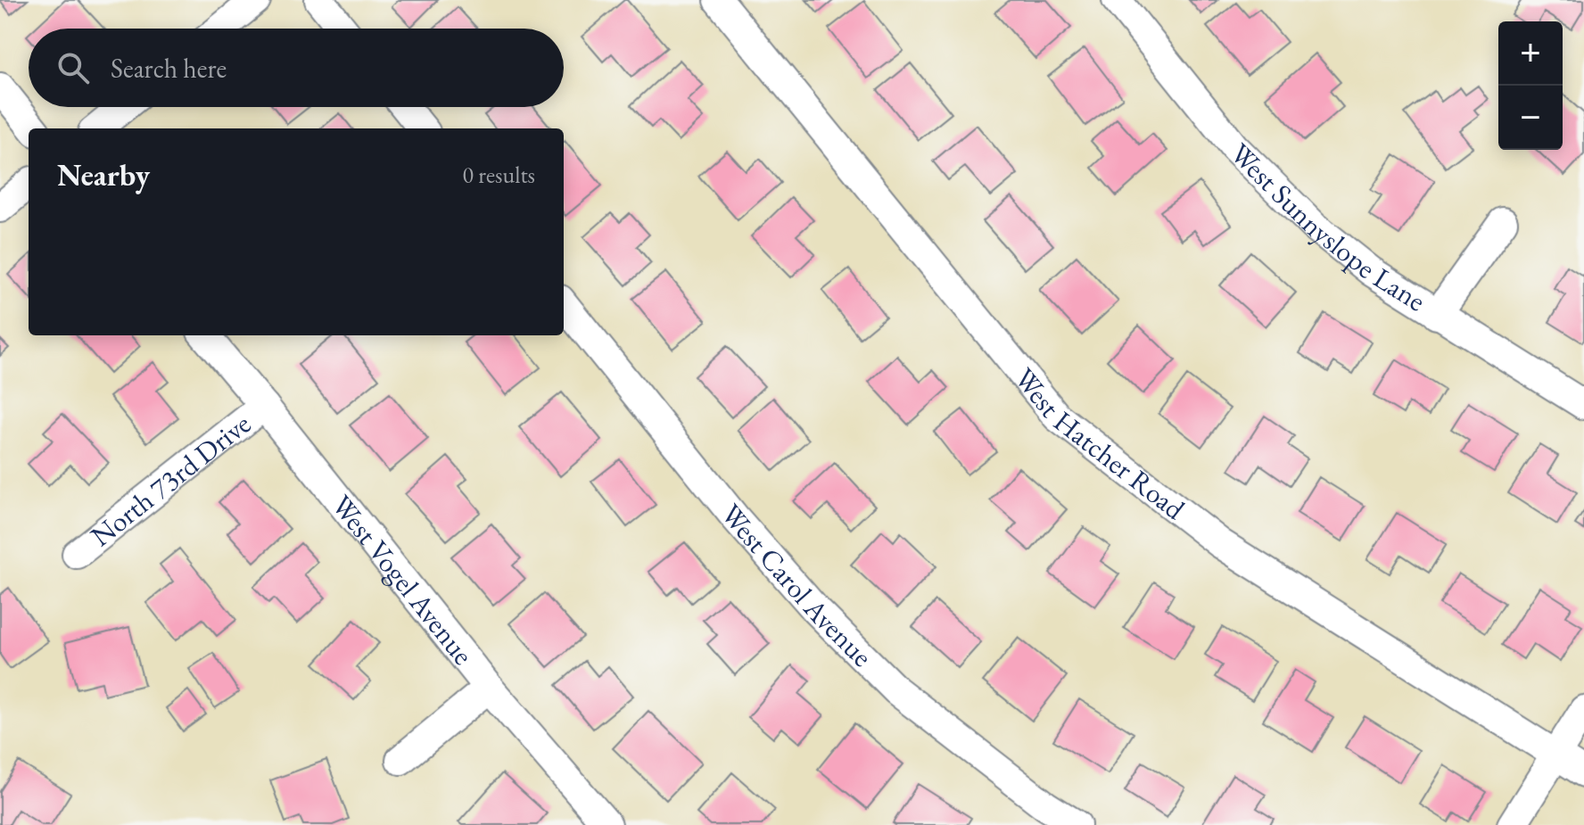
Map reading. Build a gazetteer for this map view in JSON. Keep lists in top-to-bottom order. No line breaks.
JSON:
{"streets":{"street":["West Sunnyslope Lane","West Hatcher Road","North 73rd Drive","West Vogel Avenue","West Carol Avenue"]},"crossings":[["North 73rd Drive","West Vogel Avenue"]],"page":{"map_buttons":["+","−"],"search":"Search here","heading":["Nearby","0 results"]}}
